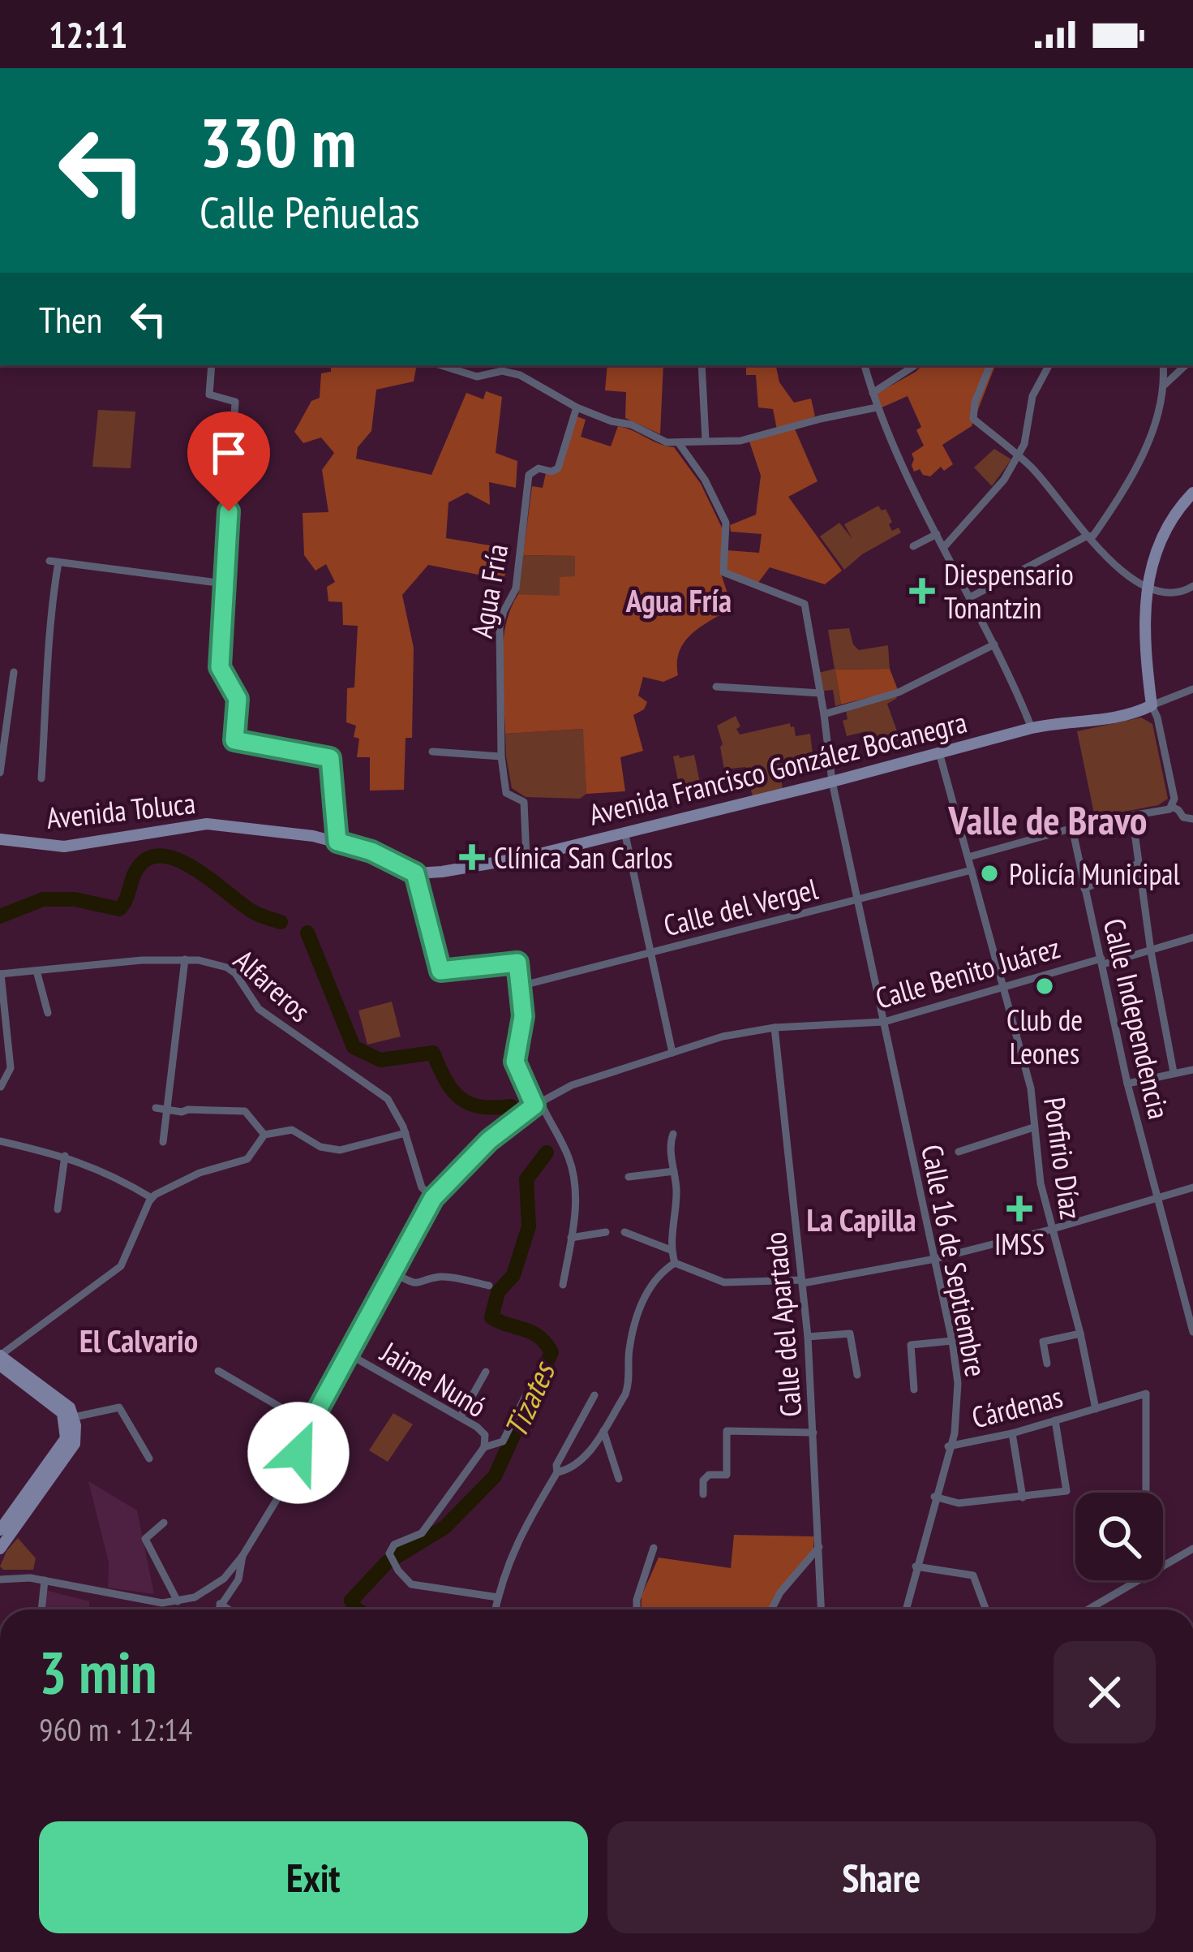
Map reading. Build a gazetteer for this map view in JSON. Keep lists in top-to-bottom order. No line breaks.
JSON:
{"streets":{"street":["Agua Fría","Avenida Francisco González Bocanegra","Avenida Toluca","Calle del Vergel","Calle Benito Juárez","Alfareros","Calle Independencia","Porfirio Díaz","Calle 16 de Septiembre","Calle del Apartado","Jaime Nunó","Cárdenas"]},"crossings":[["Agua Fría","Avenida Francisco González Bocanegra"],["Avenida Francisco González Bocanegra","Avenida Toluca"],["Avenida Francisco González Bocanegra","Porfirio Díaz"],["Avenida Francisco González Bocanegra","Calle 16 de Septiembre"],["Calle del Vergel","Porfirio Díaz"],["Calle del Vergel","Calle 16 de Septiembre"],["Calle Benito Juárez","Alfareros"],["Calle Benito Juárez","Calle Independencia"],["Calle Benito Juárez","Porfirio Díaz"],["Calle Benito Juárez","Calle 16 de Septiembre"],["Calle Benito Juárez","Calle del Apartado"],["Calle Benito Juárez","Jaime Nunó"],["Porfirio Díaz","Cárdenas"],["Calle 16 de Septiembre","Cárdenas"]],"districts":["Agua Fría","Valle de Bravo","La Capilla","El Calvario"],"water":["Tizates"],"places":{"health":["Diespensario Tonantzin","Clínica San Carlos","IMSS"],"other":["Policía Municipal","Club de Leones"]},"page":{"status":"12:11","turn":["330 m","Calle Peñuelas"],"then":"Then","heading":["3 min","960 m · 12:14"],"buttons":["Exit","Share"]}}
